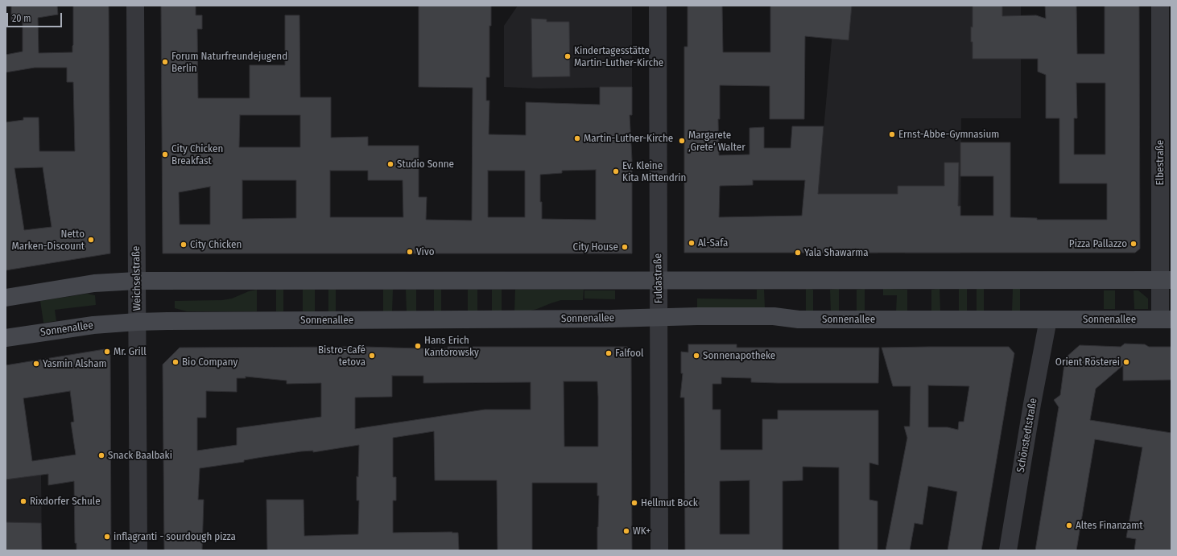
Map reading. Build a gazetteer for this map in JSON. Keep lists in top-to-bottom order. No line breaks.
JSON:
{"streets":{"main road":["Sonnenallee"],"street":["Elbestraße","Weichselstraße","Fuldastraße","Schönstedtstraße"]},"crossings":[["Elbestraße","Sonnenallee"],["Weichselstraße","Sonnenallee"],["Fuldastraße","Sonnenallee"],["Sonnenallee","Schönstedtstraße"]],"places":["Kindertagesstätte Martin-Luther-Kirche","Forum Naturfreundejugend Berlin","Ernst-Abbe-Gymnasium","Martin-Luther-Kirche","Margarete ‚Grete‘ Walter","City Chicken Breakfast","Studio Sonne","Ev. Kleine Kita Mittendrin","Netto Marken-Discount","Al-Safa","Pizza Pallazzo","City Chicken","City House","Vivo","Yala Shawarma","Hans Erich Kantorowsky","Mr. Grill","Falfool","Bistro-Café tetova","Sonnenapotheke","Bio Company","Orient Rösterei","Yasmin Alsham","Snack Baalbaki","Rixdorfer Schule","Hellmut Bock","Altes Finanzamt","WK+","inflagranti - sourdough pizza"],"scale_bar":"20 m"}
